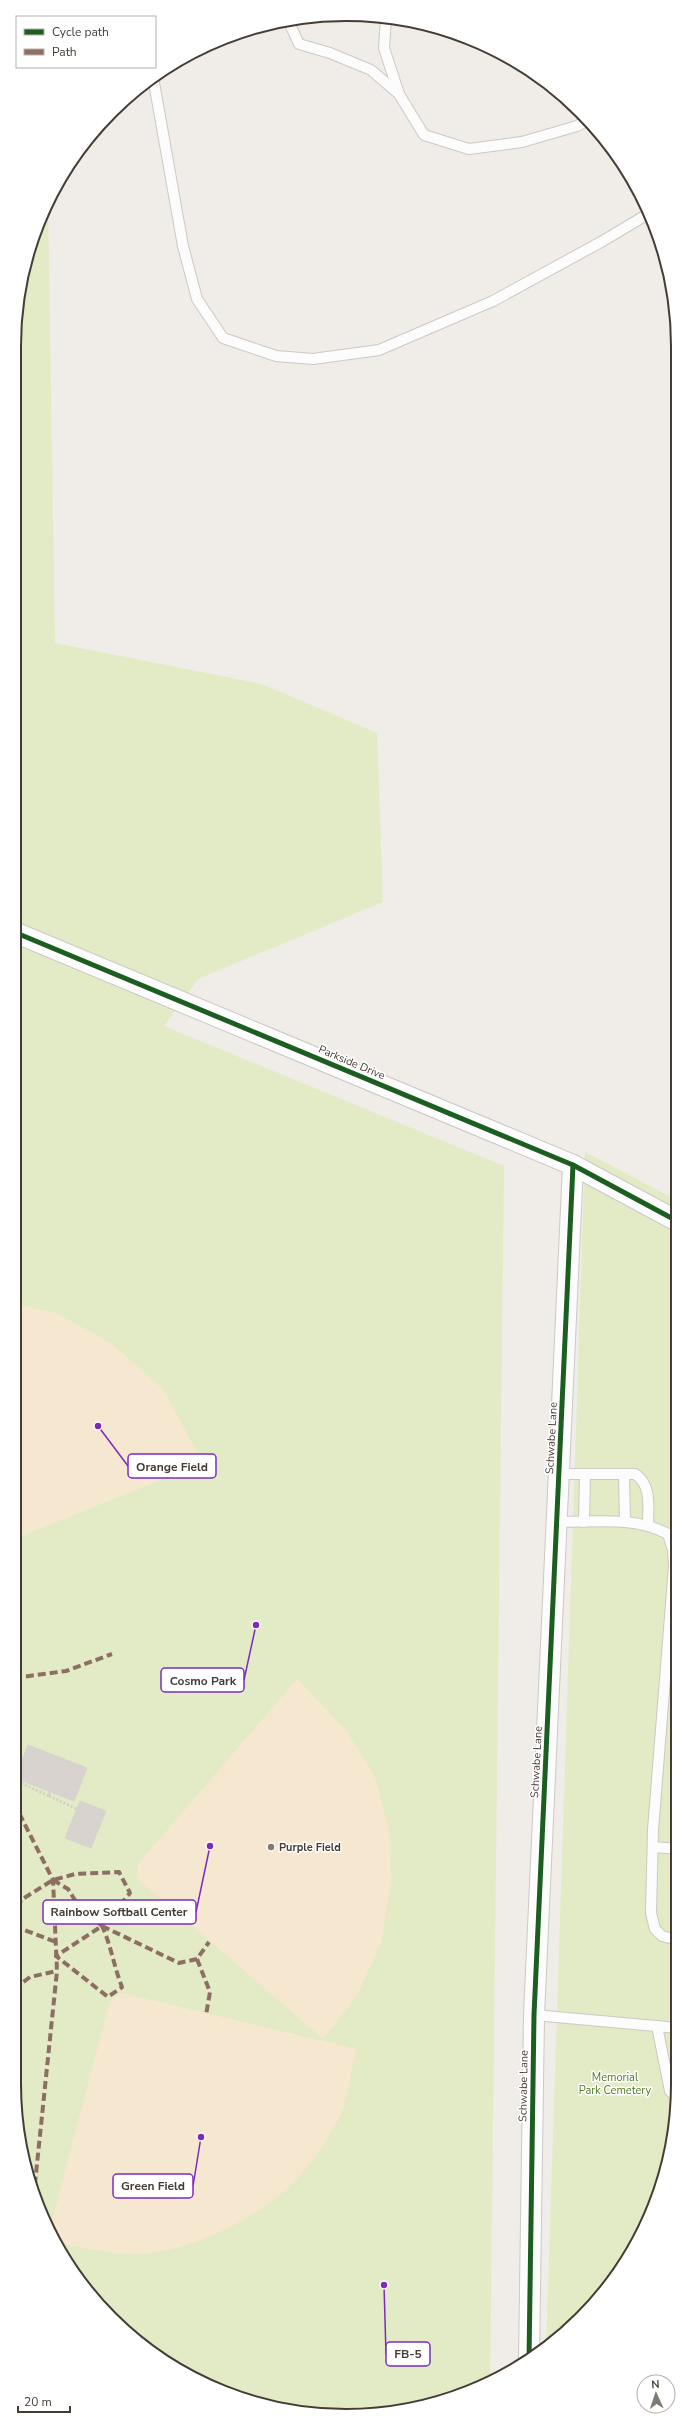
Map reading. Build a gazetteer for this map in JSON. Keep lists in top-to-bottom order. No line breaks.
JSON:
{"streets":{"street":["Parkside Drive","Schwabe Lane"]},"crossings":[["Parkside Drive","Schwabe Lane"]],"parks":["Memorial Park Cemetery"],"places":["Orange Field","Cosmo Park","Rainbow Softball Center","Purple Field","Green Field","FB-5"],"legend":["Cycle path","Path"],"scale_bar":"20 m","north":"top"}
